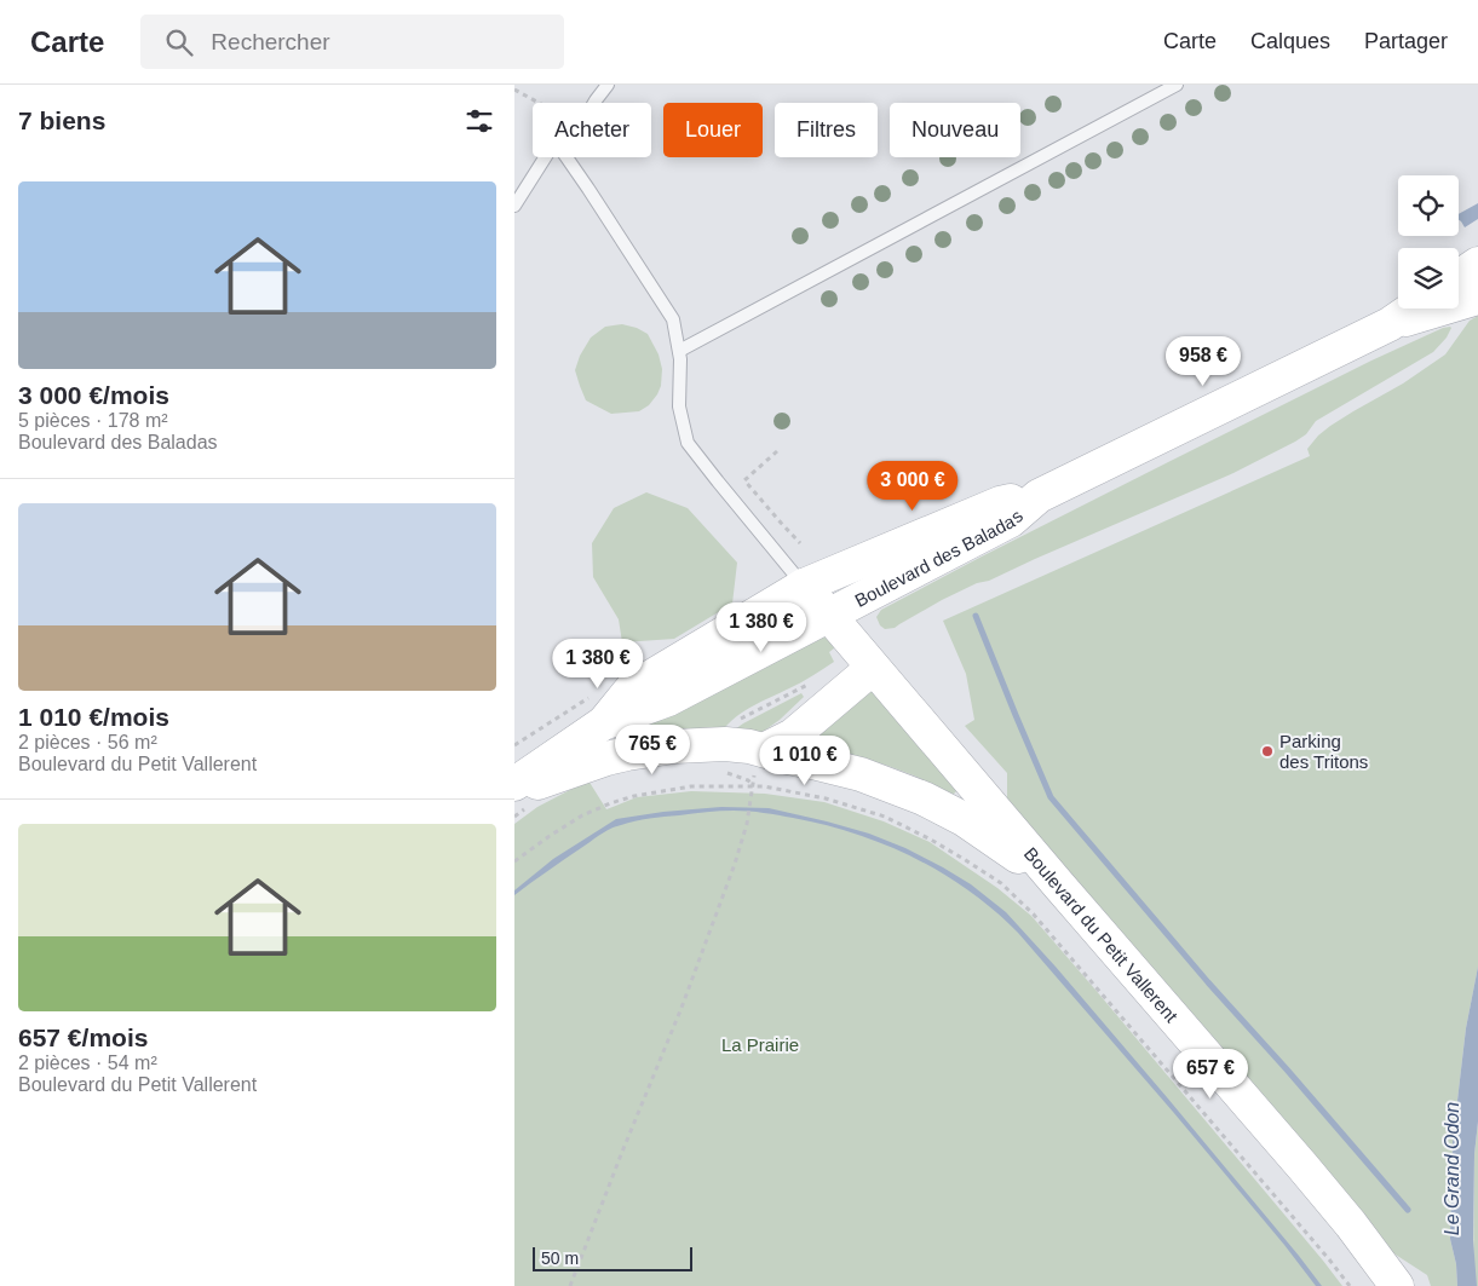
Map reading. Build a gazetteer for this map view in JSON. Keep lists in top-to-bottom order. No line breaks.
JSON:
{"streets":{"main road":["Boulevard des Baladas","Boulevard du Petit Vallerent"]},"crossings":[["Boulevard des Baladas","Boulevard du Petit Vallerent"]],"water":["Le Grand Odon"],"parks":["La Prairie"],"places":["Parking des Tritons"],"scale_bar":"50 m","page":{"header":"Carte","search":"Rechercher","nav":["Carte","Calques","Partager"],"heading":"7 biens","chip":["Acheter","Louer","Filtres","Nouveau"],"list":[{"name":"3 000 €/mois","note":"5 pièces · 178 m² · Boulevard des Baladas"},{"name":"1 010 €/mois","note":"2 pièces · 56 m² · Boulevard du Petit Vallerent"},{"name":"657 €/mois","note":"2 pièces · 54 m² · Boulevard du Petit Vallerent"}],"price":["958 €","3 000 €","1 380 €","1 380 €","765 €","1 010 €","657 €"],"scale":"50 m"}}
